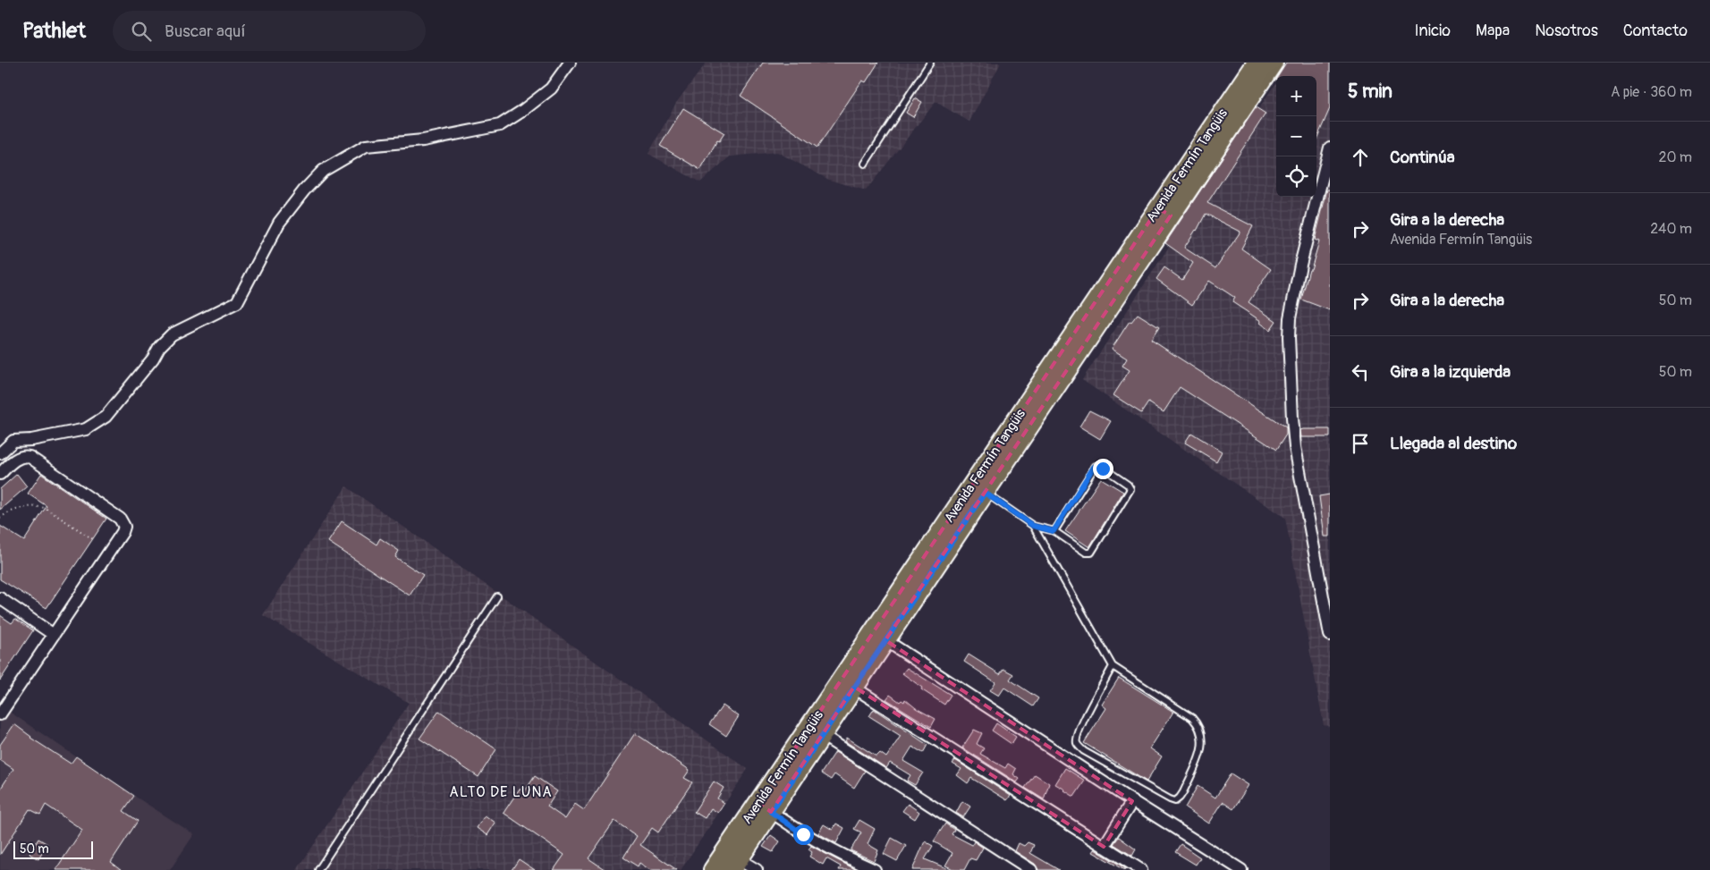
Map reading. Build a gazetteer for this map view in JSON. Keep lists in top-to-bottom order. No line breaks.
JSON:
{"streets":{"main road":["Avenida Fermín Tangüis"]},"districts":["ALTO DE LUNA"],"scale_bar":"50 m","page":{"header":"Pathlet","search":"Buscar aquí","nav":["Inicio","Mapa","Nosotros","Contacto"],"heading":["5 min","A pie · 360 m"],"map_buttons":["+","−"],"list":[["Continúa","20 m"],["Gira a la derecha","Avenida Fermín Tangüis","240 m"],["Gira a la derecha","50 m"],["Gira a la izquierda","50 m"],"Llegada al destino"],"scale":"50 m"}}
